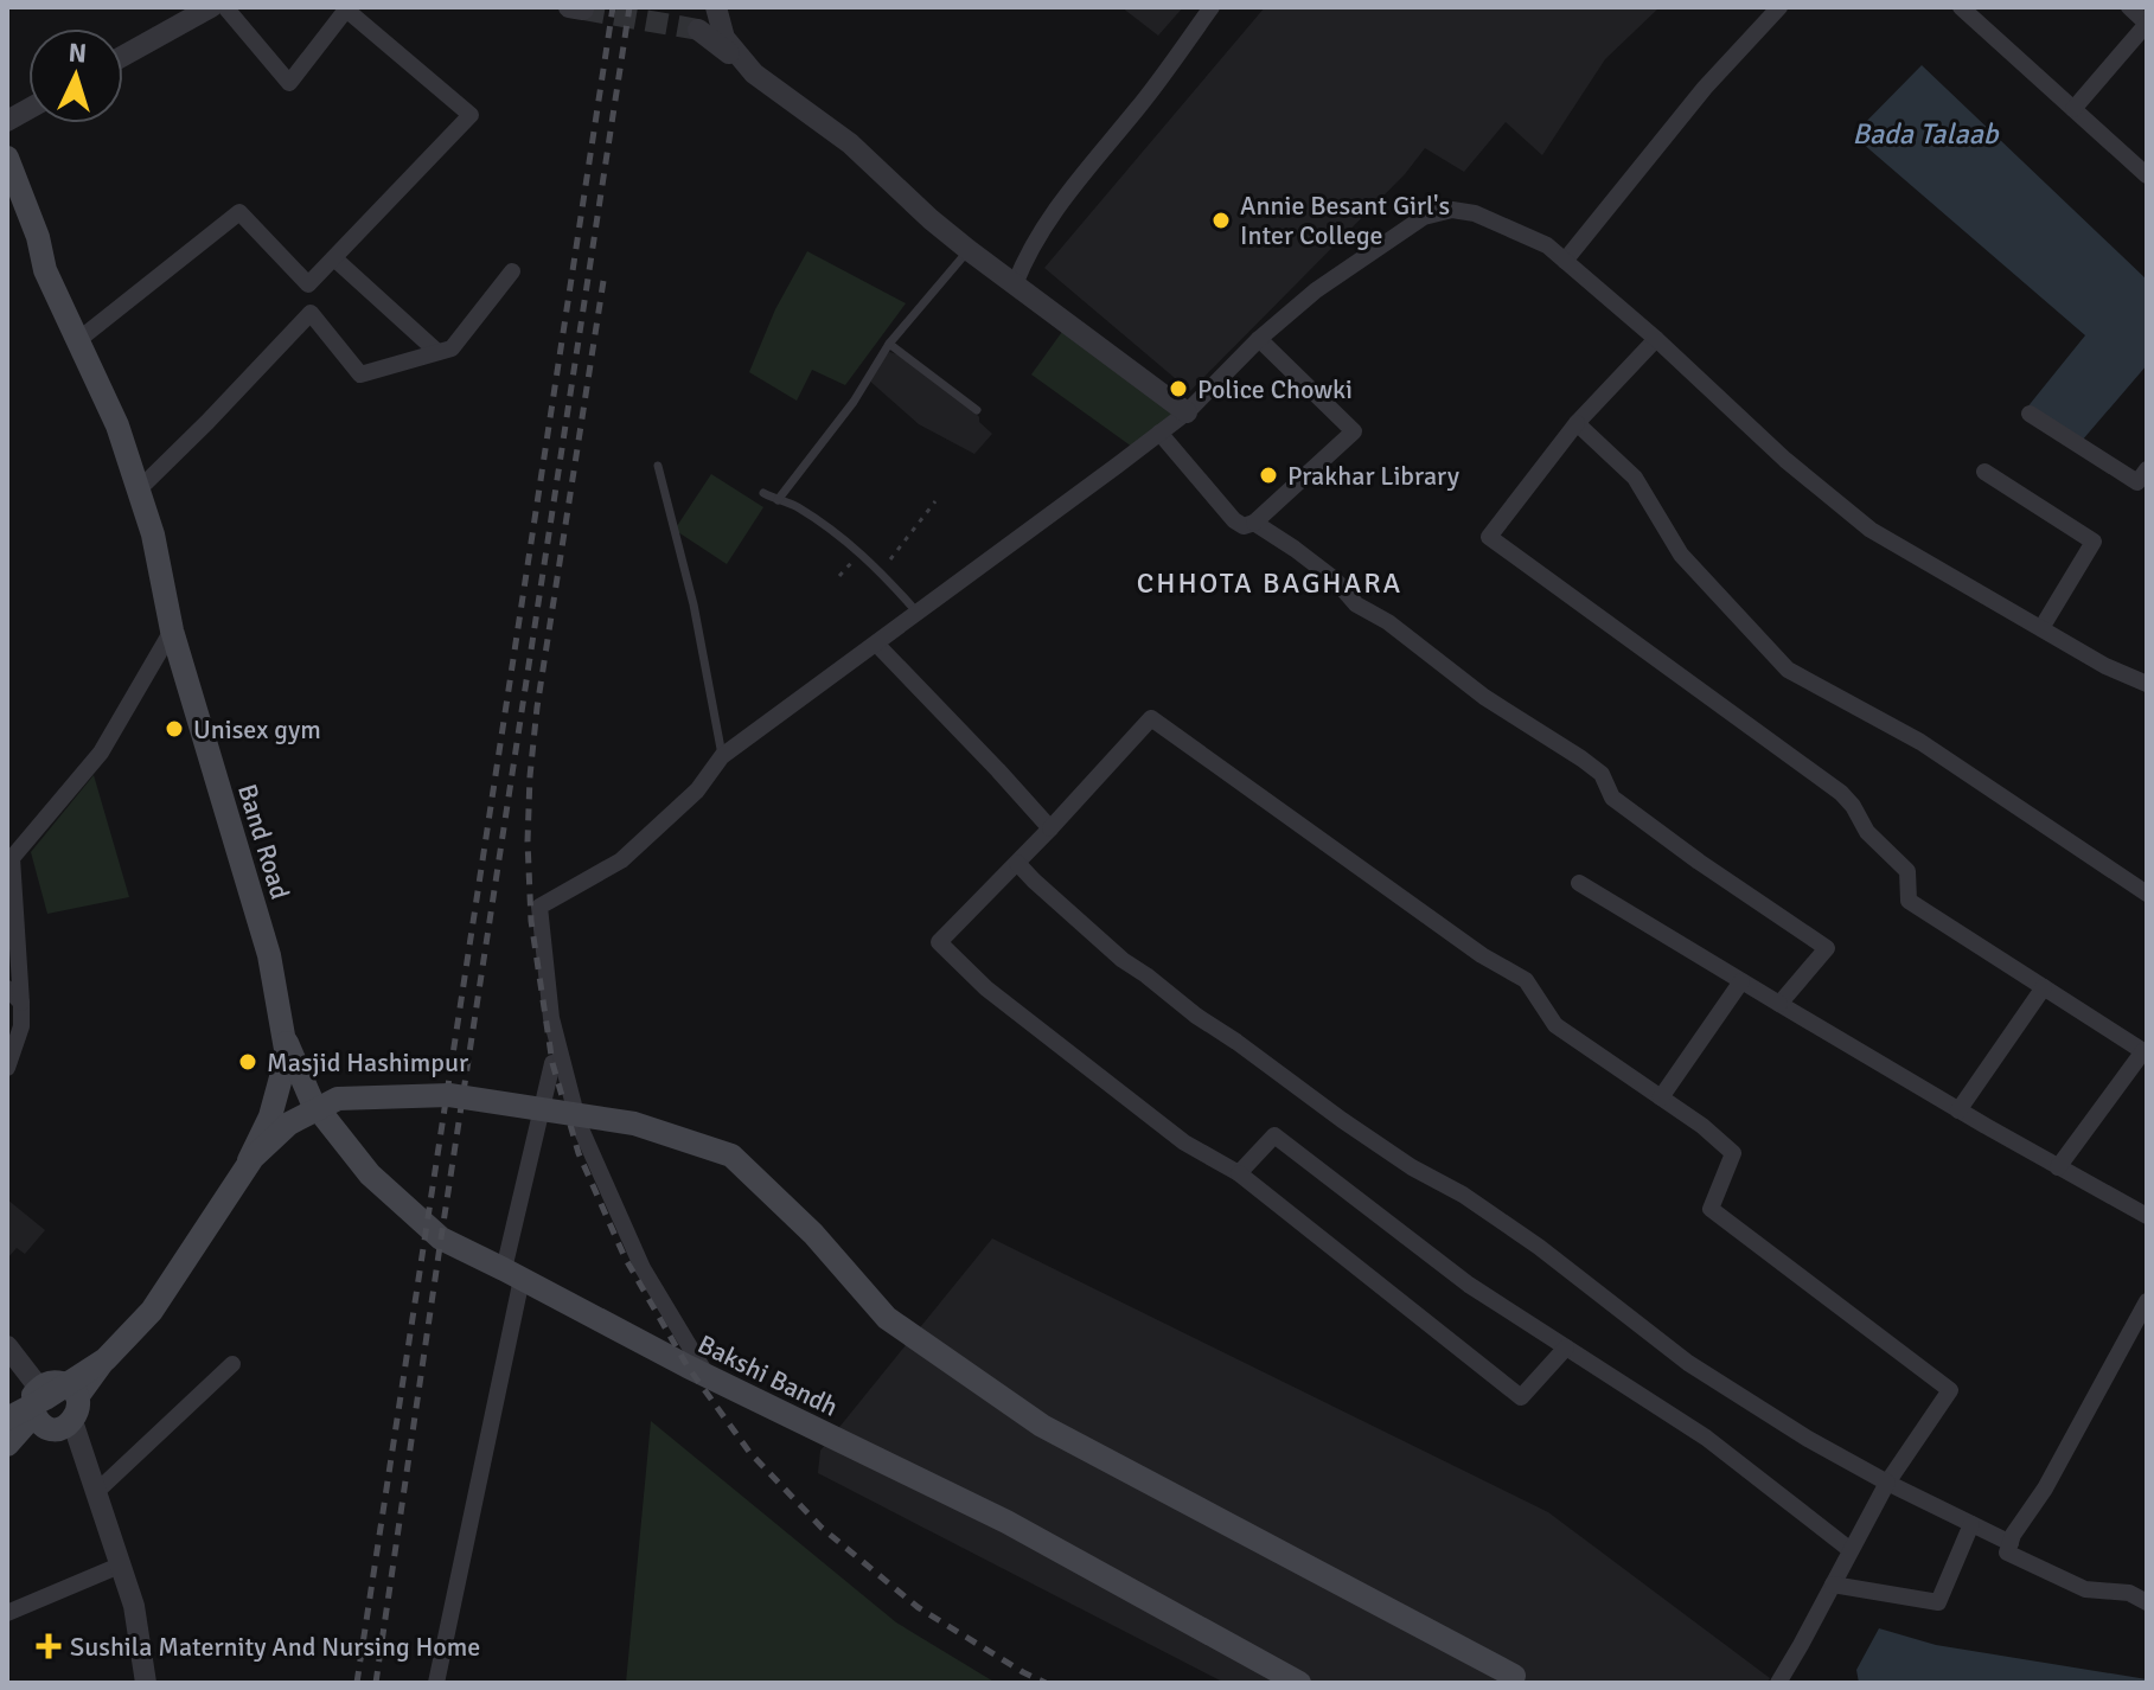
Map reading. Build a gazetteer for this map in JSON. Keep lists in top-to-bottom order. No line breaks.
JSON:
{"streets":{"main road":["Band Road","Bakshi Bandh"]},"crossings":[["Band Road","Bakshi Bandh"]],"districts":["CHHOTA BAGHARA"],"water":["Bada Talaab"],"places":{"other":["Annie Besant Girl's Inter College","Police Chowki","Prakhar Library","Unisex gym","Masjid Hashimpur"],"health":["Sushila Maternity And Nursing Home"]},"north":"top"}
